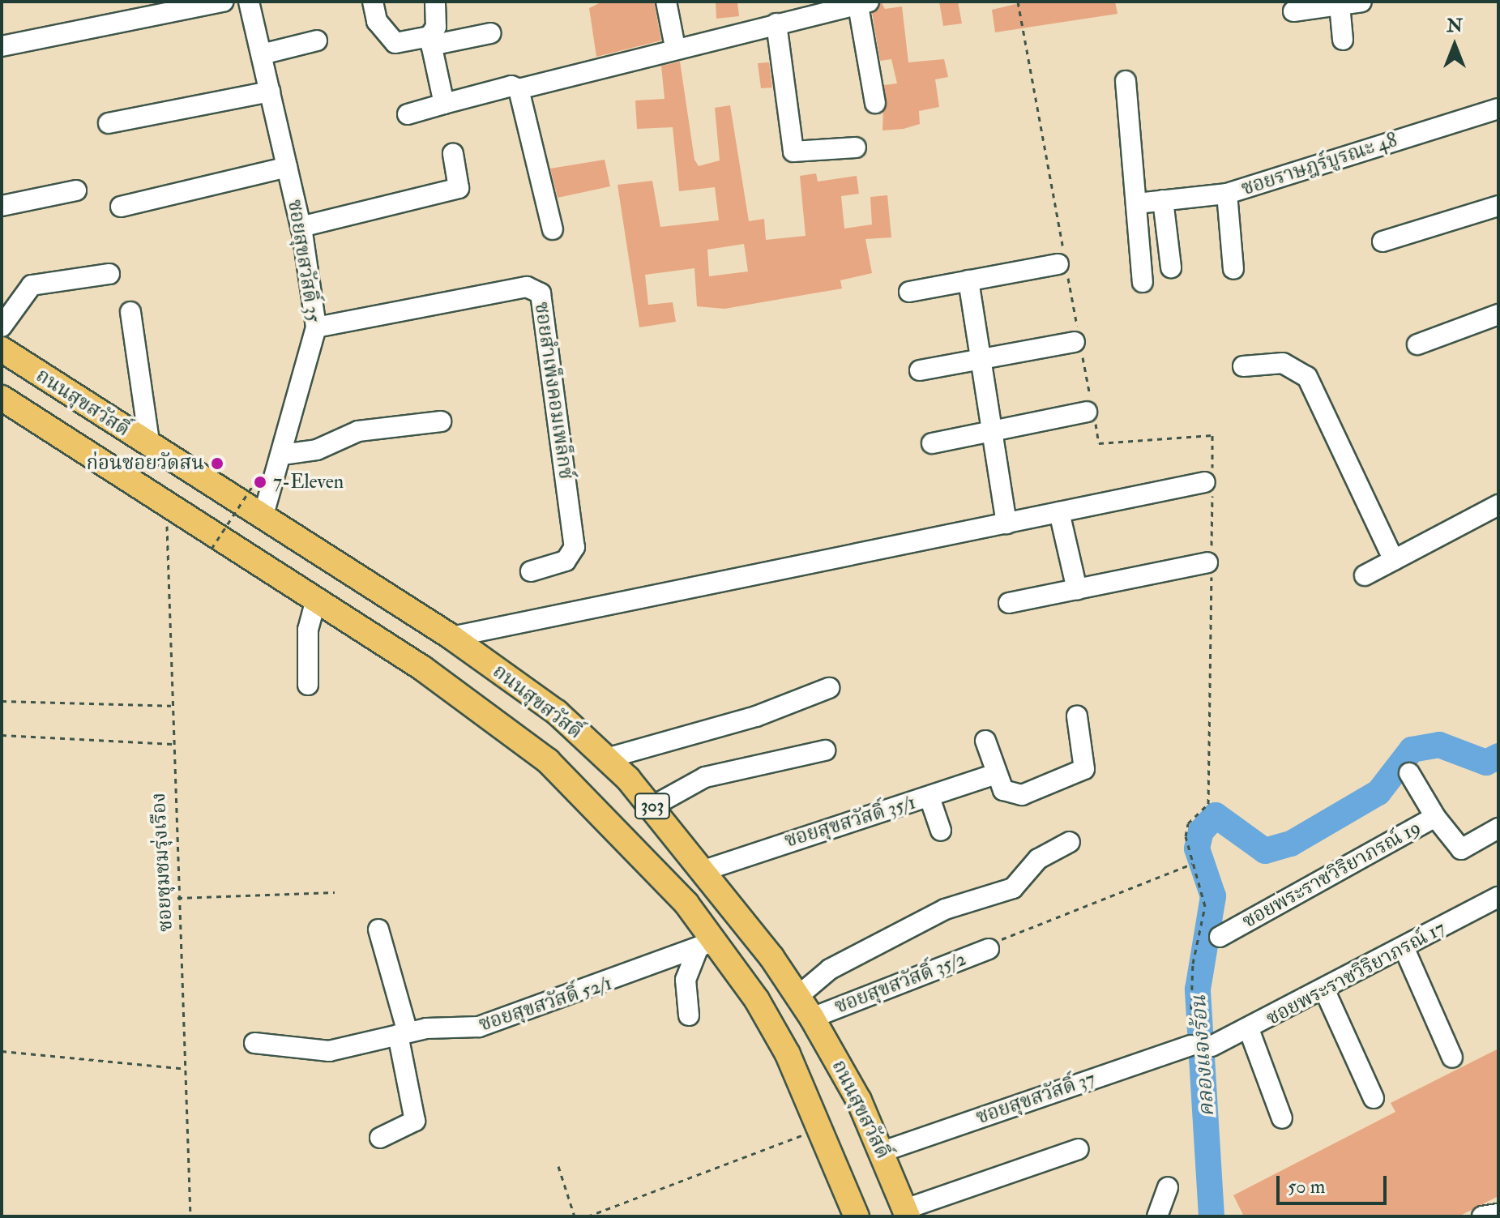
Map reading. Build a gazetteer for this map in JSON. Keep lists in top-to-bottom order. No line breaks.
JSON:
{"streets":{"main road":["ถนนสุขสวัสดิ์","303"],"street":["ซอยราษฎร์บูรณะ 48","ซอยสุขสวัสดิ์ 35","ซอยสำเพ็งคอมเพล็กซ์","ซอยสุขสวัสดิ์ 35/1","ซอยพระราชวิริยาภรณ์ 19","ซอยพระราชวิริยาภรณ์ 17","ซอยสุขสวัสดิ์ 35/2","ซอยสุขสวัสดิ์ 52/1","ซอยสุขสวัสดิ์ 37"],"path":["ซอยชุมชมรุ่งเรือง"]},"crossings":[["ซอยสุขสวัสดิ์ 35","ซอยสำเพ็งคอมเพล็กซ์"],["ซอยสุขสวัสดิ์ 35","ถนนสุขสวัสดิ์"],["ถนนสุขสวัสดิ์","ซอยสุขสวัสดิ์ 35/1"],["ถนนสุขสวัสดิ์","ซอยชุมชมรุ่งเรือง"],["ถนนสุขสวัสดิ์","ซอยสุขสวัสดิ์ 35/2"],["ถนนสุขสวัสดิ์","ซอยสุขสวัสดิ์ 52/1"],["ถนนสุขสวัสดิ์","ซอยสุขสวัสดิ์ 37"]],"water":["คลองแจงร้อน"],"places":["ก่อนซอยวัดสน","7-Eleven"],"scale_bar":"50 m","north":"top"}
